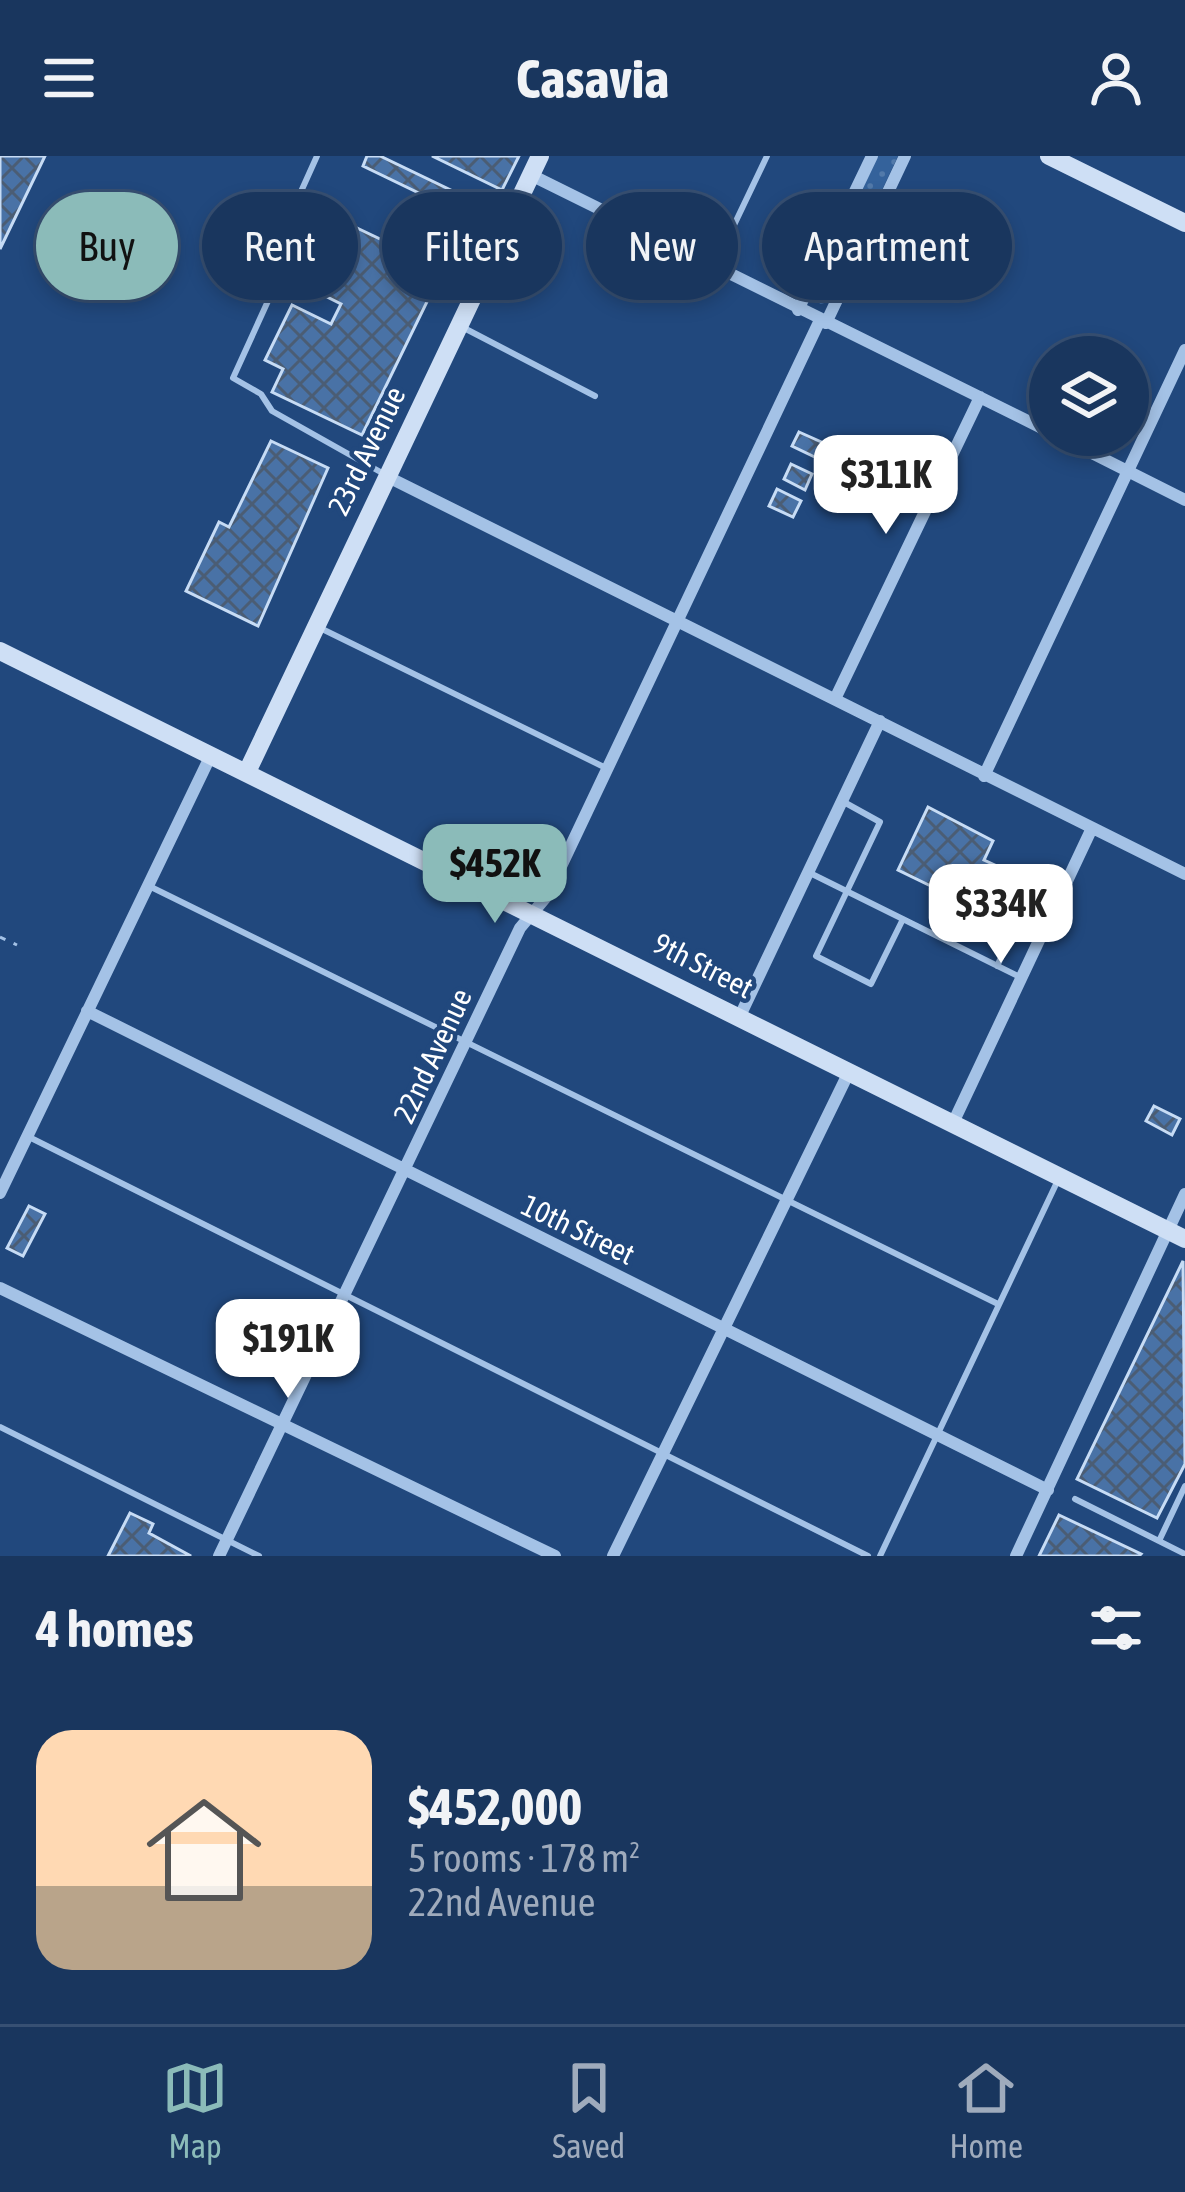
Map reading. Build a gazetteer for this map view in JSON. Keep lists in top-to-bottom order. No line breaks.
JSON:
{"streets":{"street":["23rd Avenue","9th Street","22nd Avenue","10th Street"]},"crossings":[["23rd Avenue","9th Street"],["9th Street","22nd Avenue"],["22nd Avenue","10th Street"]],"page":{"header":"Casavia","chip":["Buy","Rent","Filters","New","Apartment"],"price":["$311K","$452K","$334K","$191K"],"heading":"4 homes","list":[{"name":"$452,000","note":"5 rooms · 178 m² · 22nd Avenue"}],"tabs":["Map","Saved","Home"]}}
